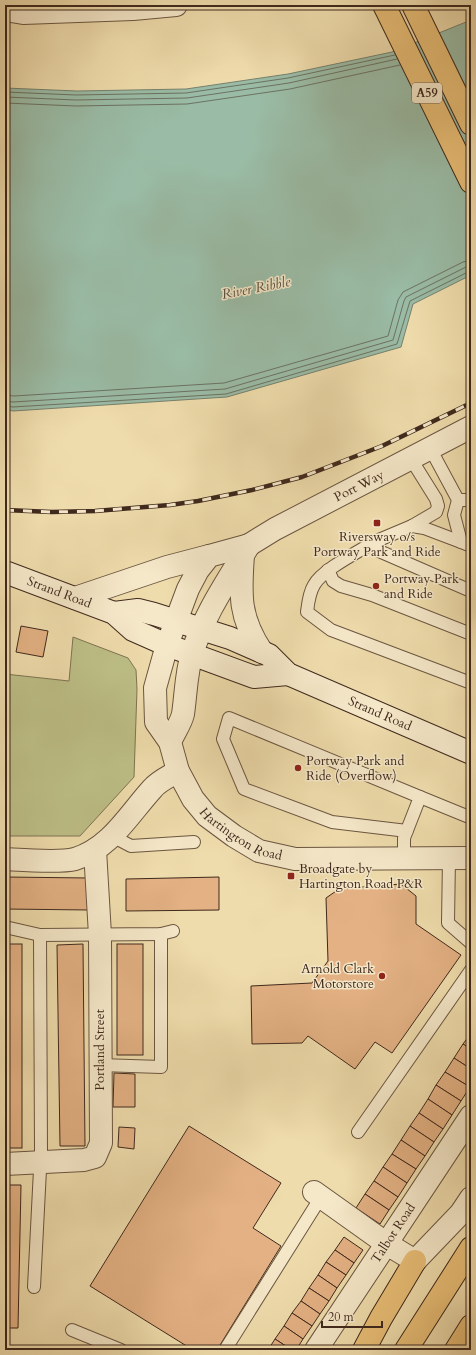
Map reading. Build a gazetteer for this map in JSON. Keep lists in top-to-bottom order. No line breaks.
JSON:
{"streets":{"highway":["A59"],"street":["Port Way","Strand Road","Hartington Road","Portland Street","Talbot Road"]},"crossings":[["Port Way","Strand Road"],["Strand Road","Hartington Road"]],"water":["River Ribble"],"places":{"transit":["Riversway o/s Portway Park and Ride","Broadgate by Hartington Road P&R"],"other":["Portway Park and Ride","Portway Park and Ride (Overflow)","Arnold Clark Motorstore"]},"scale_bar":"20 m"}
